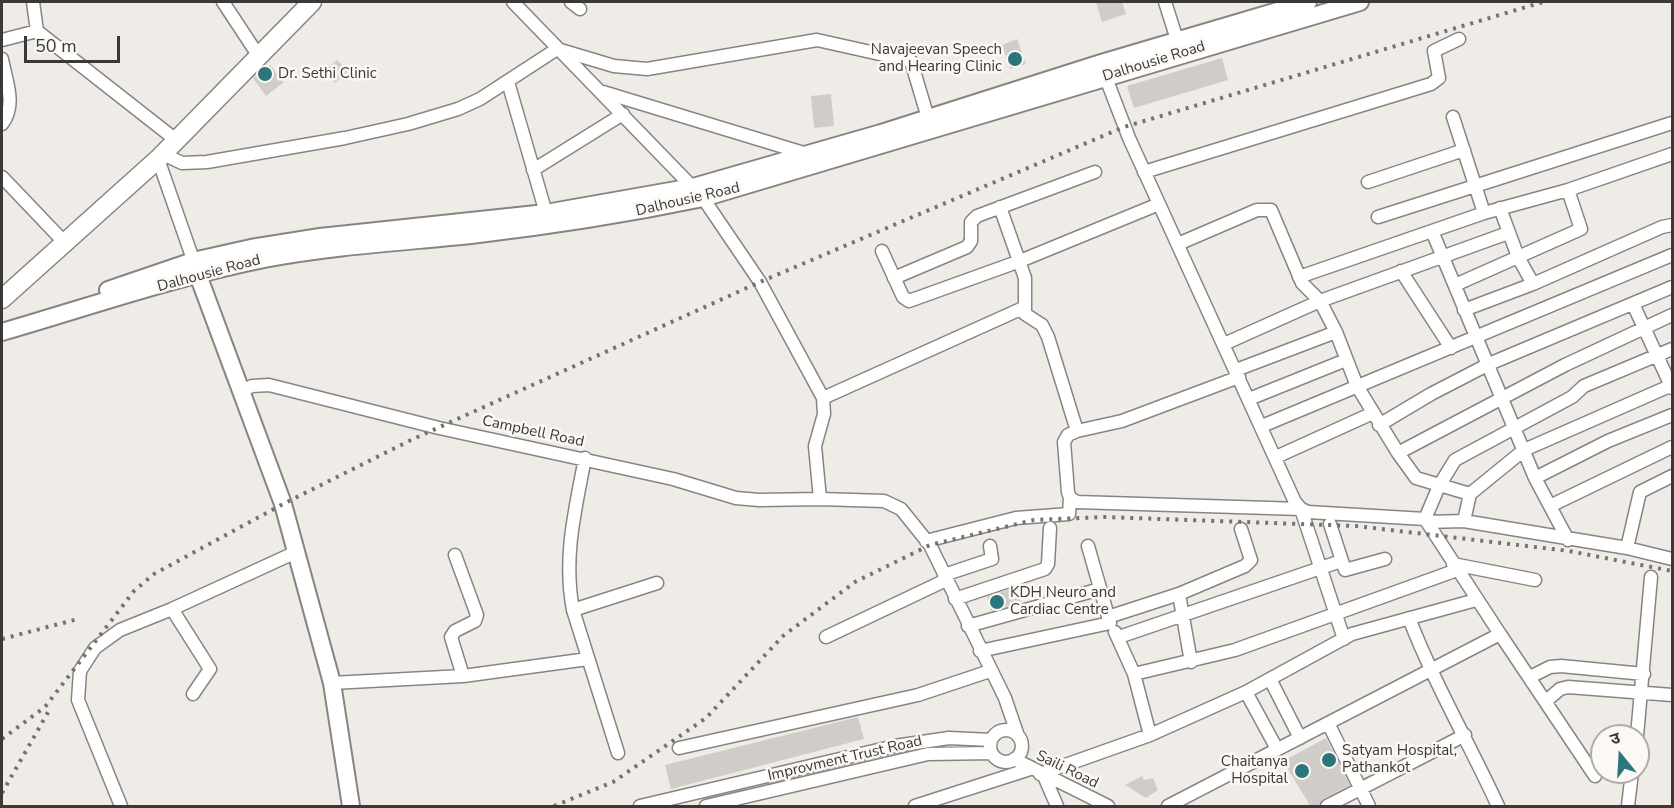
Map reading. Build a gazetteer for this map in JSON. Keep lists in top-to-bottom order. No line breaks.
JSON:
{"streets":{"street":["Dalhousie Road","Campbell Road","Improvment Trust Road","Saili Road"]},"crossings":[["Campbell Road","Improvment Trust Road"],["Campbell Road","Saili Road"],["Improvment Trust Road","Saili Road"]],"places":["Navajeevan Speech and Hearing Clinic","Dr. Sethi Clinic","KDH Neuro and Cardiac Centre","Satyam Hospital, Pathankot","Chaitanya Hospital"],"scale_bar":"50 m","north":"top"}
